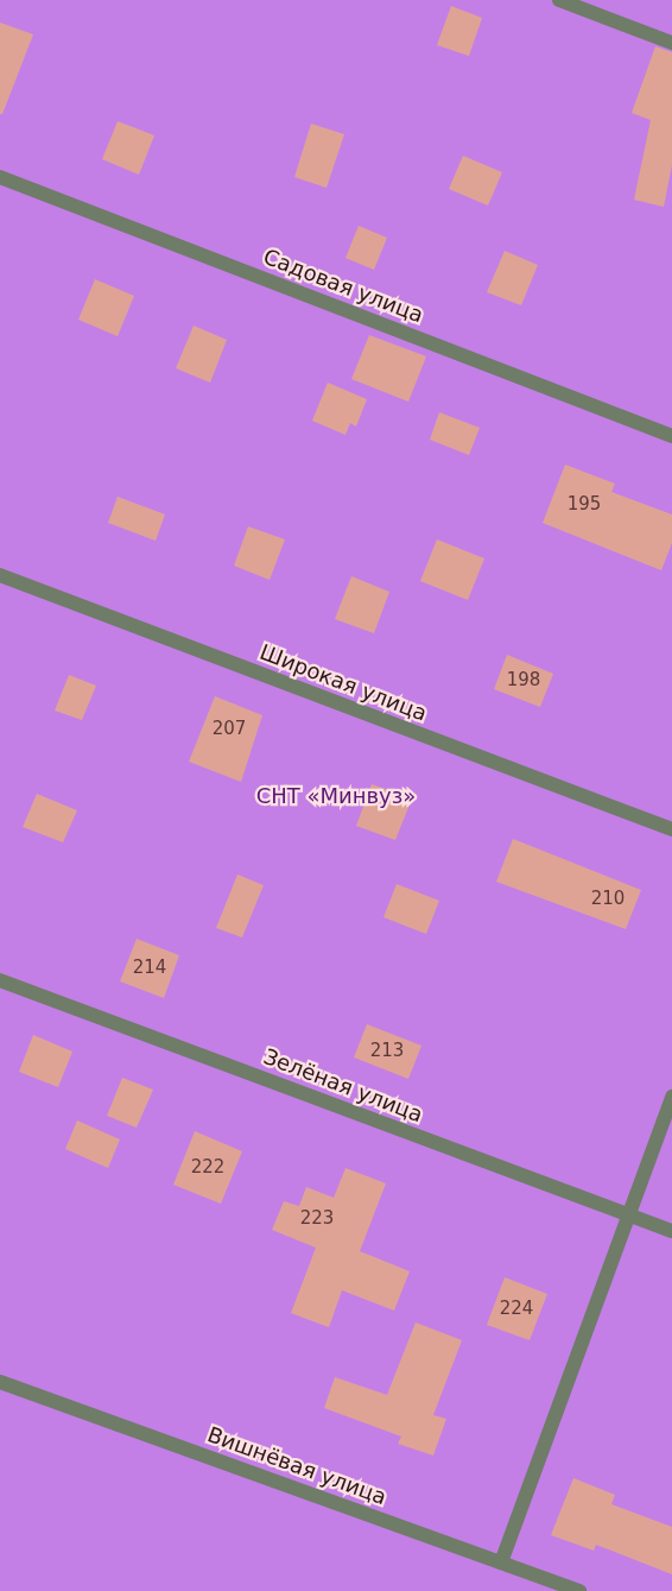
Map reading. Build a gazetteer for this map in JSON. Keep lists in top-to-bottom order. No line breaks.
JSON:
{"streets":{"street":["Садовая улица","Широкая улица","Зелёная улица","Вишнёвая улица"]},"parks":["СНТ «Минвуз»"],"house_numbers":["195","198","207","210","214","213","222","223","224"]}
